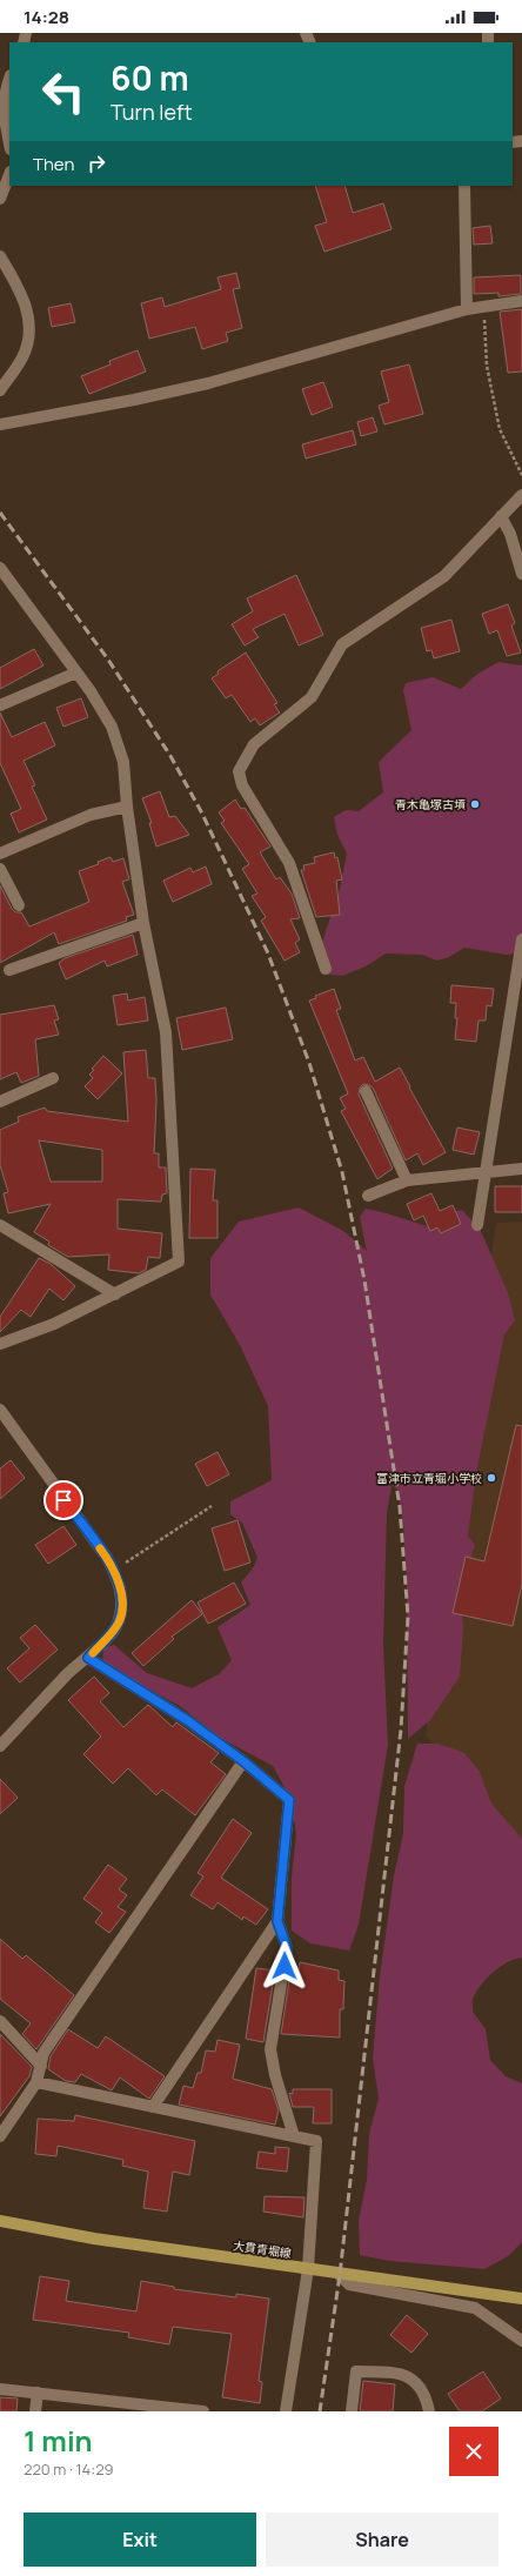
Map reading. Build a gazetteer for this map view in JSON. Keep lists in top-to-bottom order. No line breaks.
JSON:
{"streets":{"main road":["大貫青堀線"]},"places":["青木亀塚古墳","富津市立青堀小学校"],"page":{"status":"14:28","turn":["60 m","Turn left"],"then":"Then","heading":["1 min","220 m · 14:29"],"buttons":["Exit","Share"]}}
